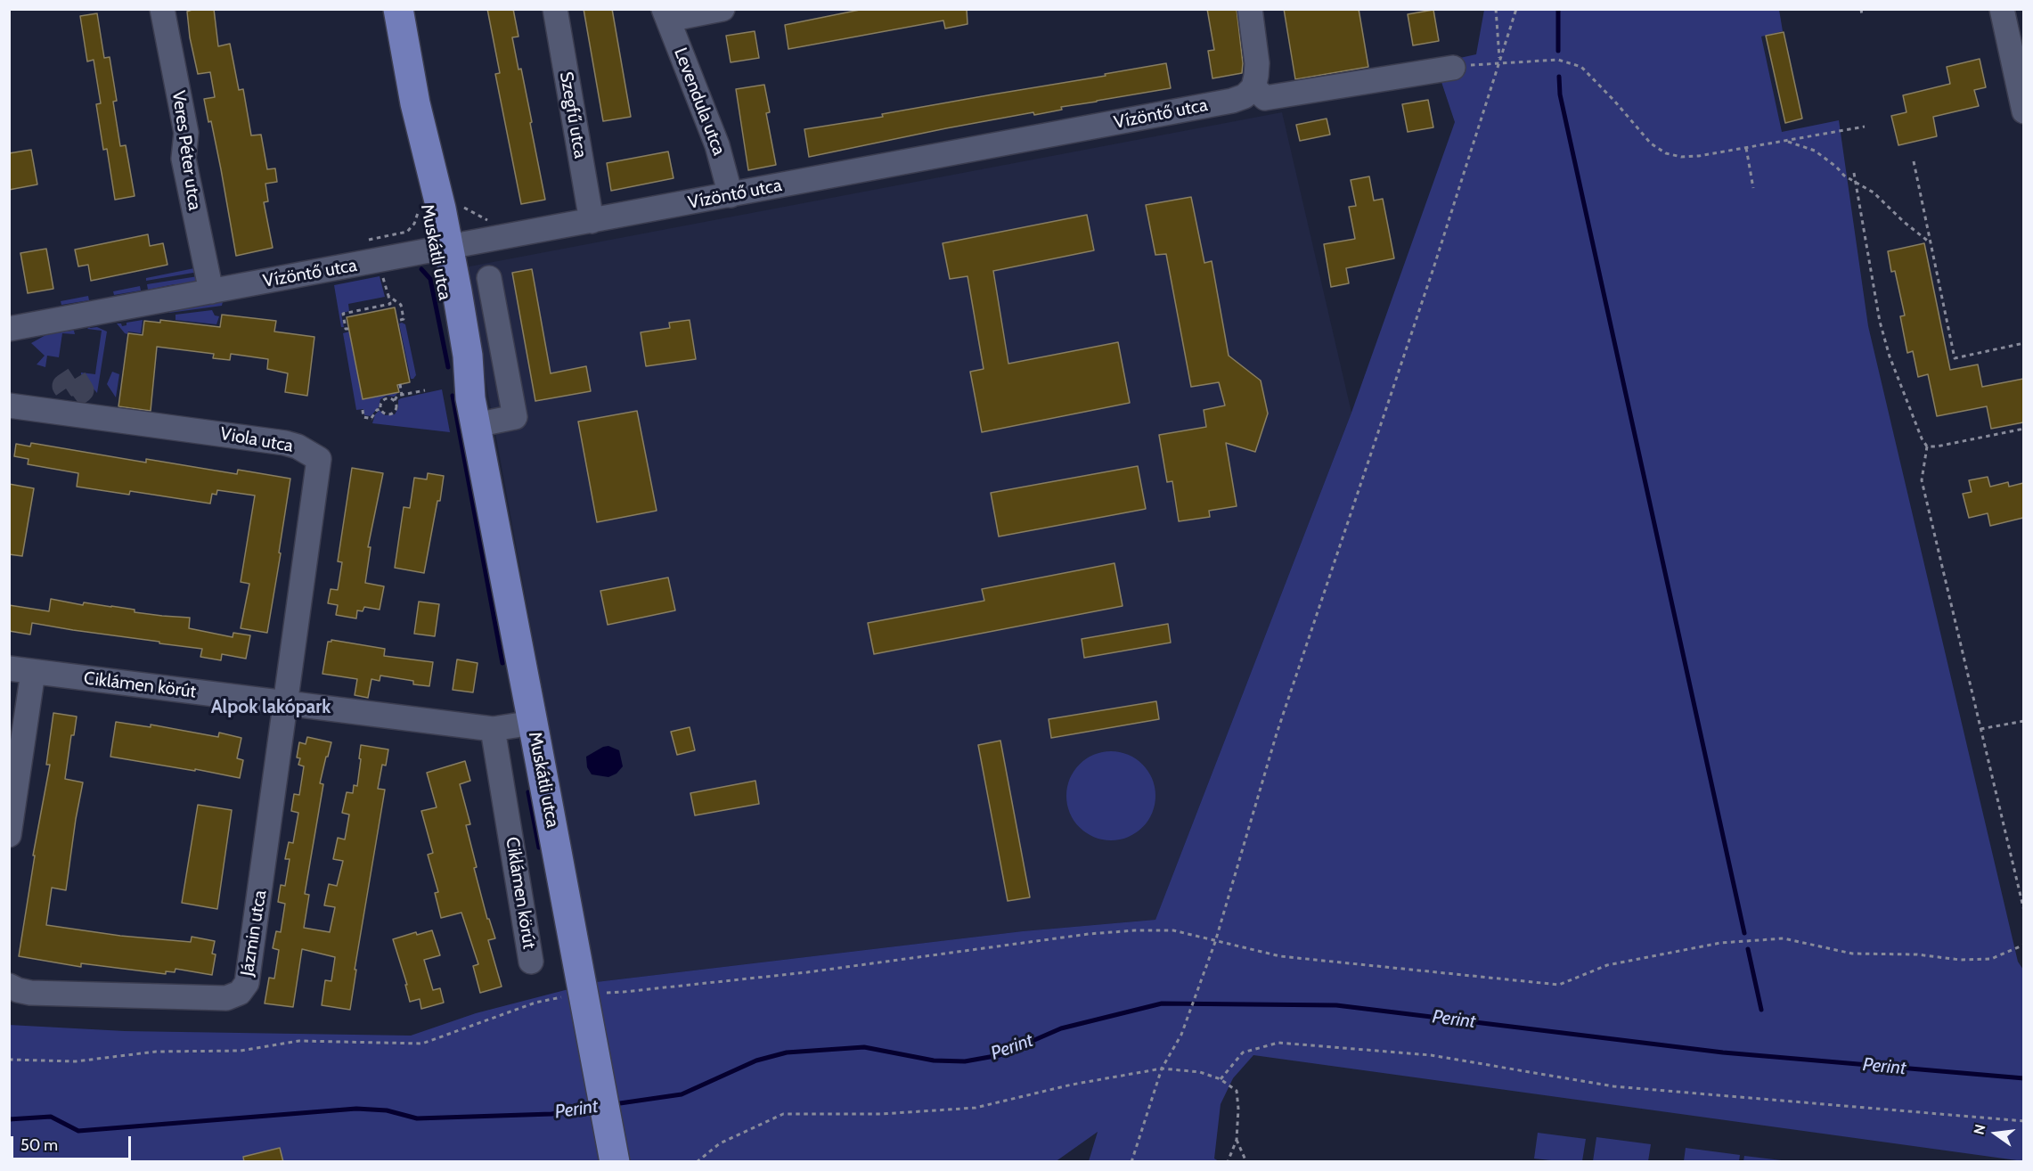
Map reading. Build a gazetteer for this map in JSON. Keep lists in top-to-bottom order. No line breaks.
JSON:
{"streets":{"main road":["Muskátli utca"],"street":["Levendula utca","Vízöntő utca","Szegfű utca","Veres Péter utca","Viola utca","Ciklámen körút","Jázmin utca"]},"crossings":[["Levendula utca","Vízöntő utca"],["Vízöntő utca","Szegfű utca"],["Vízöntő utca","Veres Péter utca"],["Vízöntő utca","Muskátli utca"],["Muskátli utca","Ciklámen körút"],["Viola utca","Ciklámen körút"],["Viola utca","Jázmin utca"],["Ciklámen körút","Jázmin utca"]],"districts":["Alpok lakópark"],"water":["Perint"],"scale_bar":"50 m","north":"left"}
